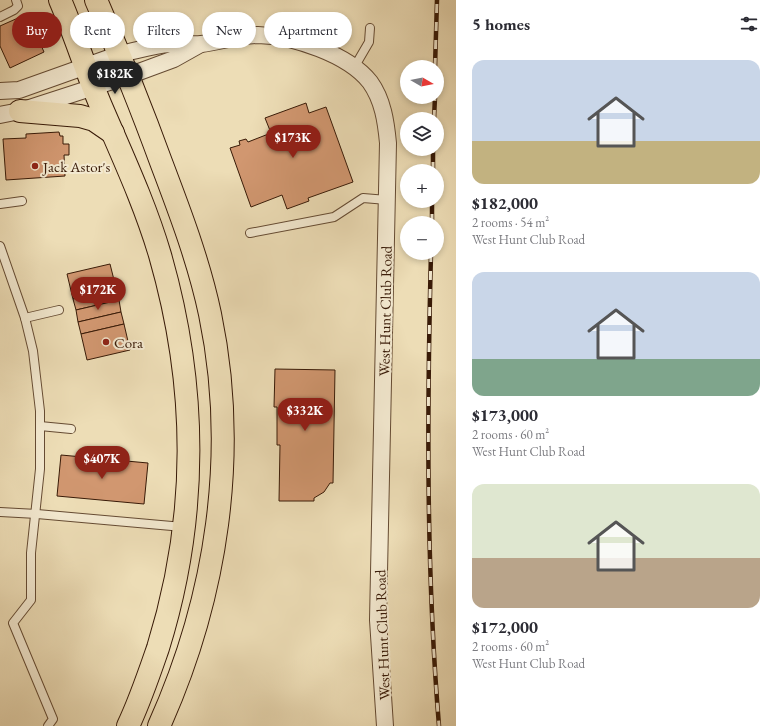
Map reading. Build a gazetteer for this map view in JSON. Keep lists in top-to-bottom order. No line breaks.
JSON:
{"streets":{"street":["West Hunt Club Road"]},"places":["Jack Astor's","Cora"],"north":"right","page":{"heading":"5 homes","chip":["Buy","Rent","Filters","New","Apartment"],"list":[{"name":"$182,000","note":"2 rooms · 54 m² · West Hunt Club Road"},{"name":"$173,000","note":"2 rooms · 60 m² · West Hunt Club Road"},{"name":"$172,000","note":"2 rooms · 60 m² · West Hunt Club Road"}],"map_buttons":["+","−"],"price":["$182K","$173K","$172K","$332K","$407K"]}}
